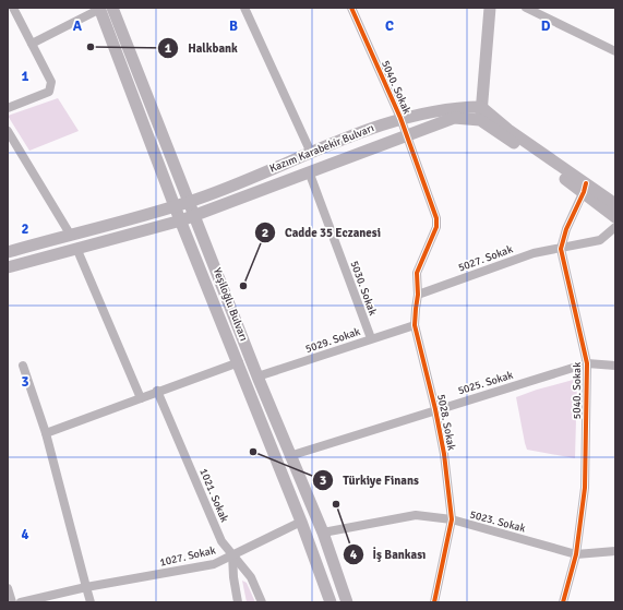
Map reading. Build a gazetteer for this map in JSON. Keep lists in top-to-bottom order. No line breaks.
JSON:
{"streets":{"main road":["Kazım Karabekir Bulvarı","Yeşiloğlu Bulvarı"],"street":["5040. Sokak","5027. Sokak","5030. Sokak","5029. Sokak","5025. Sokak","5028. Sokak","1021. Sokak","5023. Sokak","1027. Sokak"]},"crossings":[["5040. Sokak","Kazım Karabekir Bulvarı"],["5040. Sokak","5027. Sokak"],["5040. Sokak","5025. Sokak"],["5040. Sokak","5028. Sokak"],["5040. Sokak","5023. Sokak"],["Kazım Karabekir Bulvarı","5030. Sokak"],["Kazım Karabekir Bulvarı","Yeşiloğlu Bulvarı"],["5027. Sokak","5028. Sokak"],["5030. Sokak","5029. Sokak"],["Yeşiloğlu Bulvarı","5029. Sokak"],["Yeşiloğlu Bulvarı","5025. Sokak"],["Yeşiloğlu Bulvarı","5023. Sokak"],["Yeşiloğlu Bulvarı","1027. Sokak"],["5029. Sokak","5028. Sokak"],["5025. Sokak","5028. Sokak"],["5028. Sokak","5023. Sokak"],["1021. Sokak","1027. Sokak"]],"places":["Halkbank","Cadde 35 Eczanesi","Türkiye Finans","İş Bankası"],"grid":{"columns":["A","B","C","D"],"rows":["1","2","3","4"]}}
